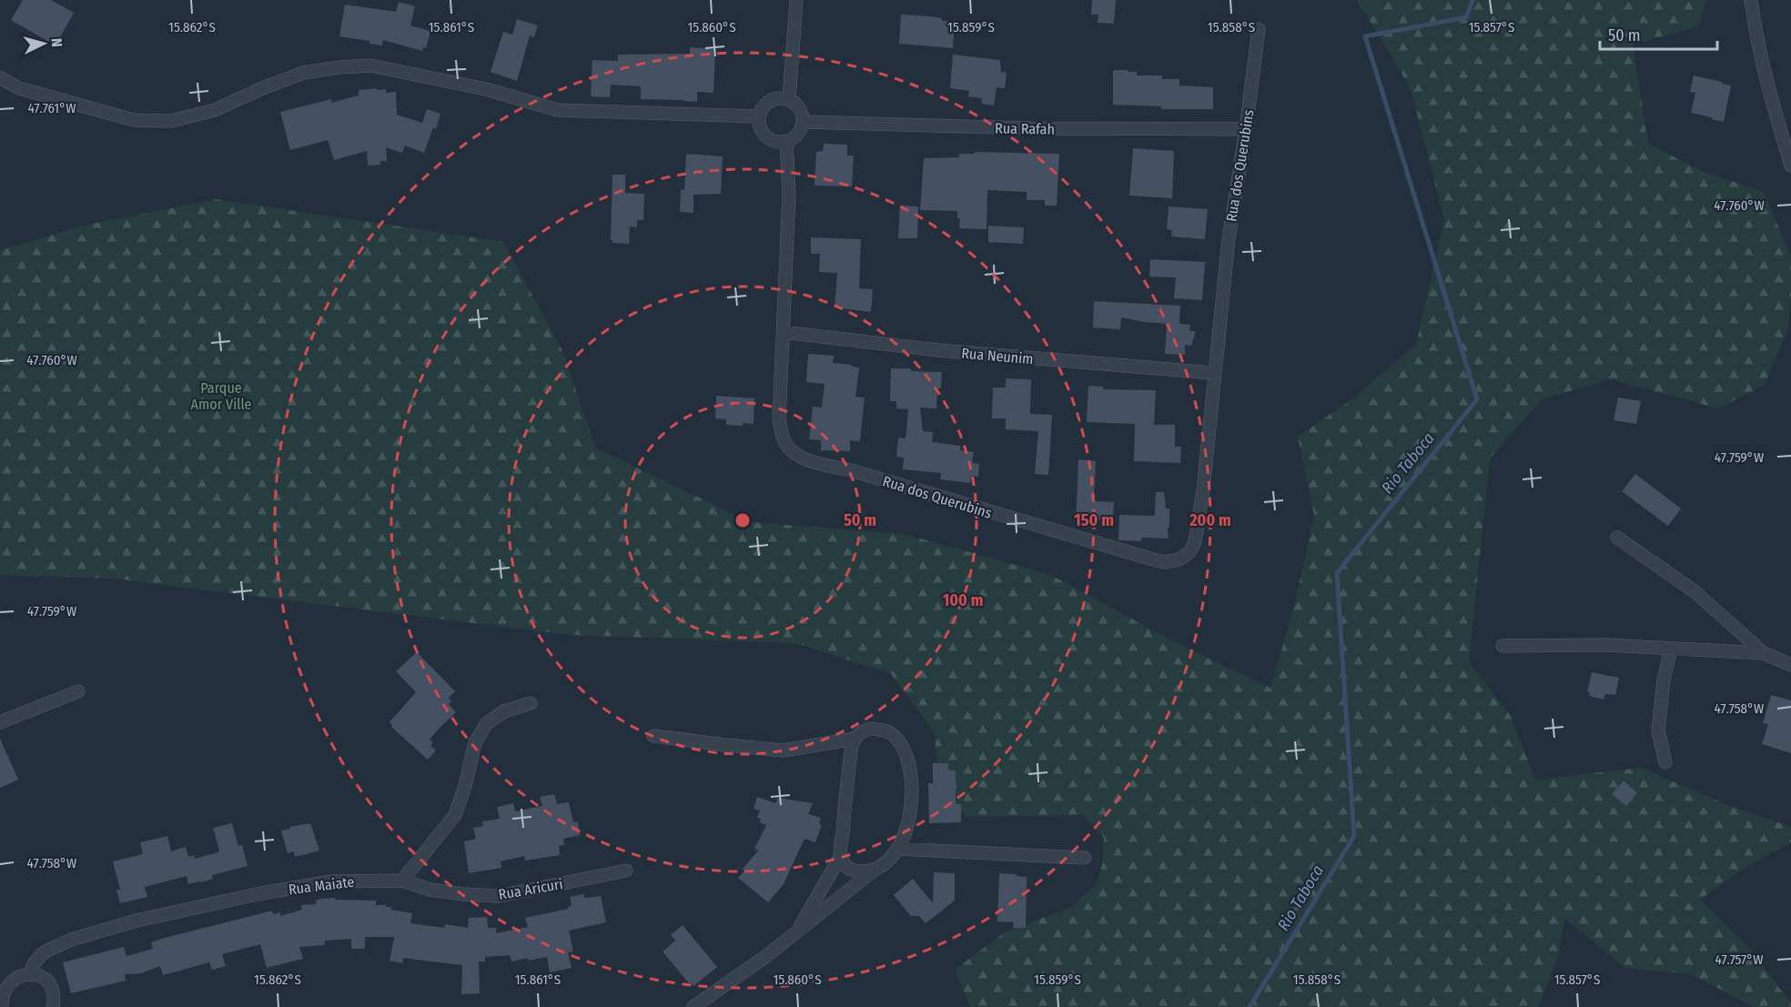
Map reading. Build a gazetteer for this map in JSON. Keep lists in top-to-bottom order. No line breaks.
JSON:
{"streets":{"street":["Rua Rafah","Rua dos Querubins","Rua Neunim","Rua Maiate","Rua Aricuri"]},"crossings":[["Rua Rafah","Rua dos Querubins"],["Rua dos Querubins","Rua Neunim"],["Rua Maiate","Rua Aricuri"]],"water":["Rio Taboca"],"parks":["Parque Amor Ville"],"scale_bar":"50 m","north":"right","coordinates":["15.862°S","15.861°S","15.860°S","15.859°S","15.858°S","15.857°S","47.761°W","47.760°W","47.759°W","47.758°W","47.757°W"],"rings":["50 m","150 m","200 m","100 m"]}
